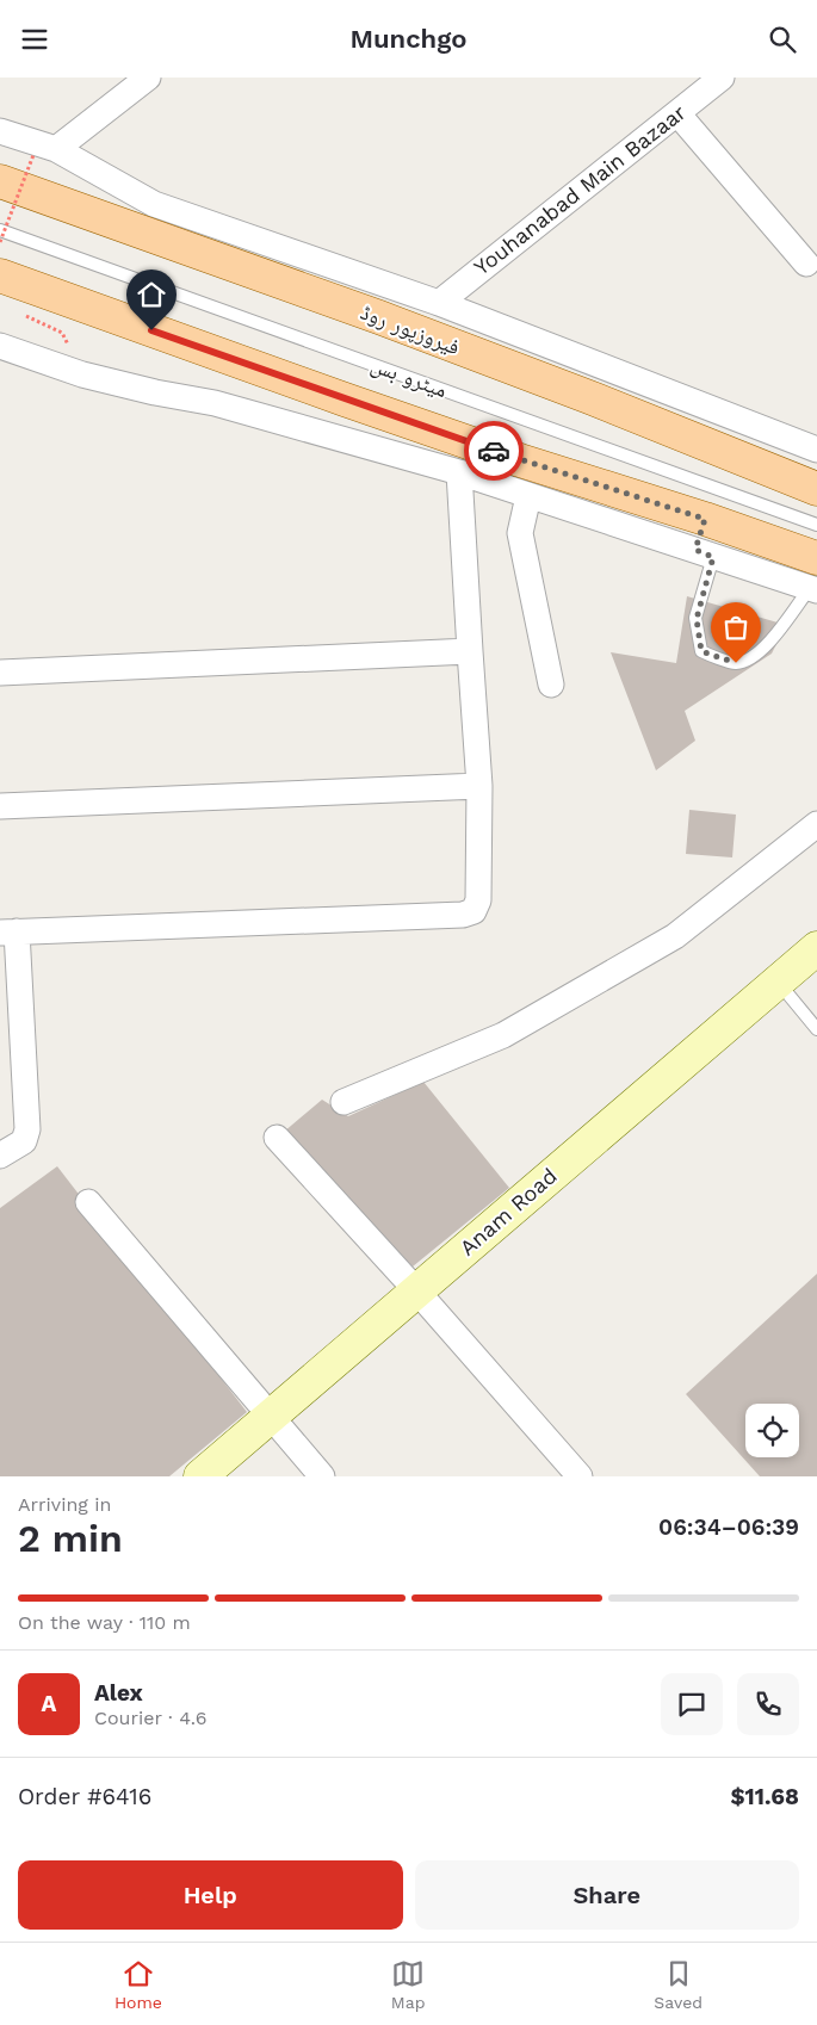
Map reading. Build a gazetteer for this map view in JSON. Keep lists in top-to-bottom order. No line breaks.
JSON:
{"streets":{"main road":["فیروزپور روڈ"],"street":["Youhanabad Main Bazaar","Anam Road"],"lane":["میٹرو بس"]},"page":{"header":"Munchgo","heading":["2 min","Arriving in","06:34–06:39"],"panel":["Alex","Courier · 4.6","Order #6416","$11.68"],"bar":"On the way · 110 m","round":"A","buttons":["Help","Share"],"tabs":["Home","Map","Saved"]}}
